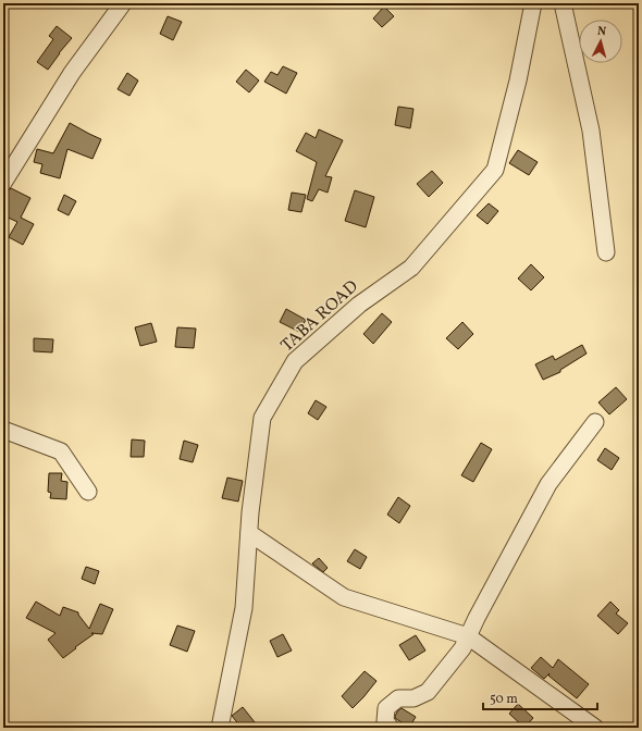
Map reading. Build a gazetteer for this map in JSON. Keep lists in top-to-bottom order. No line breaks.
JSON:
{"streets":{"street":["TABA ROAD"]},"scale_bar":"50 m","north":"top"}
